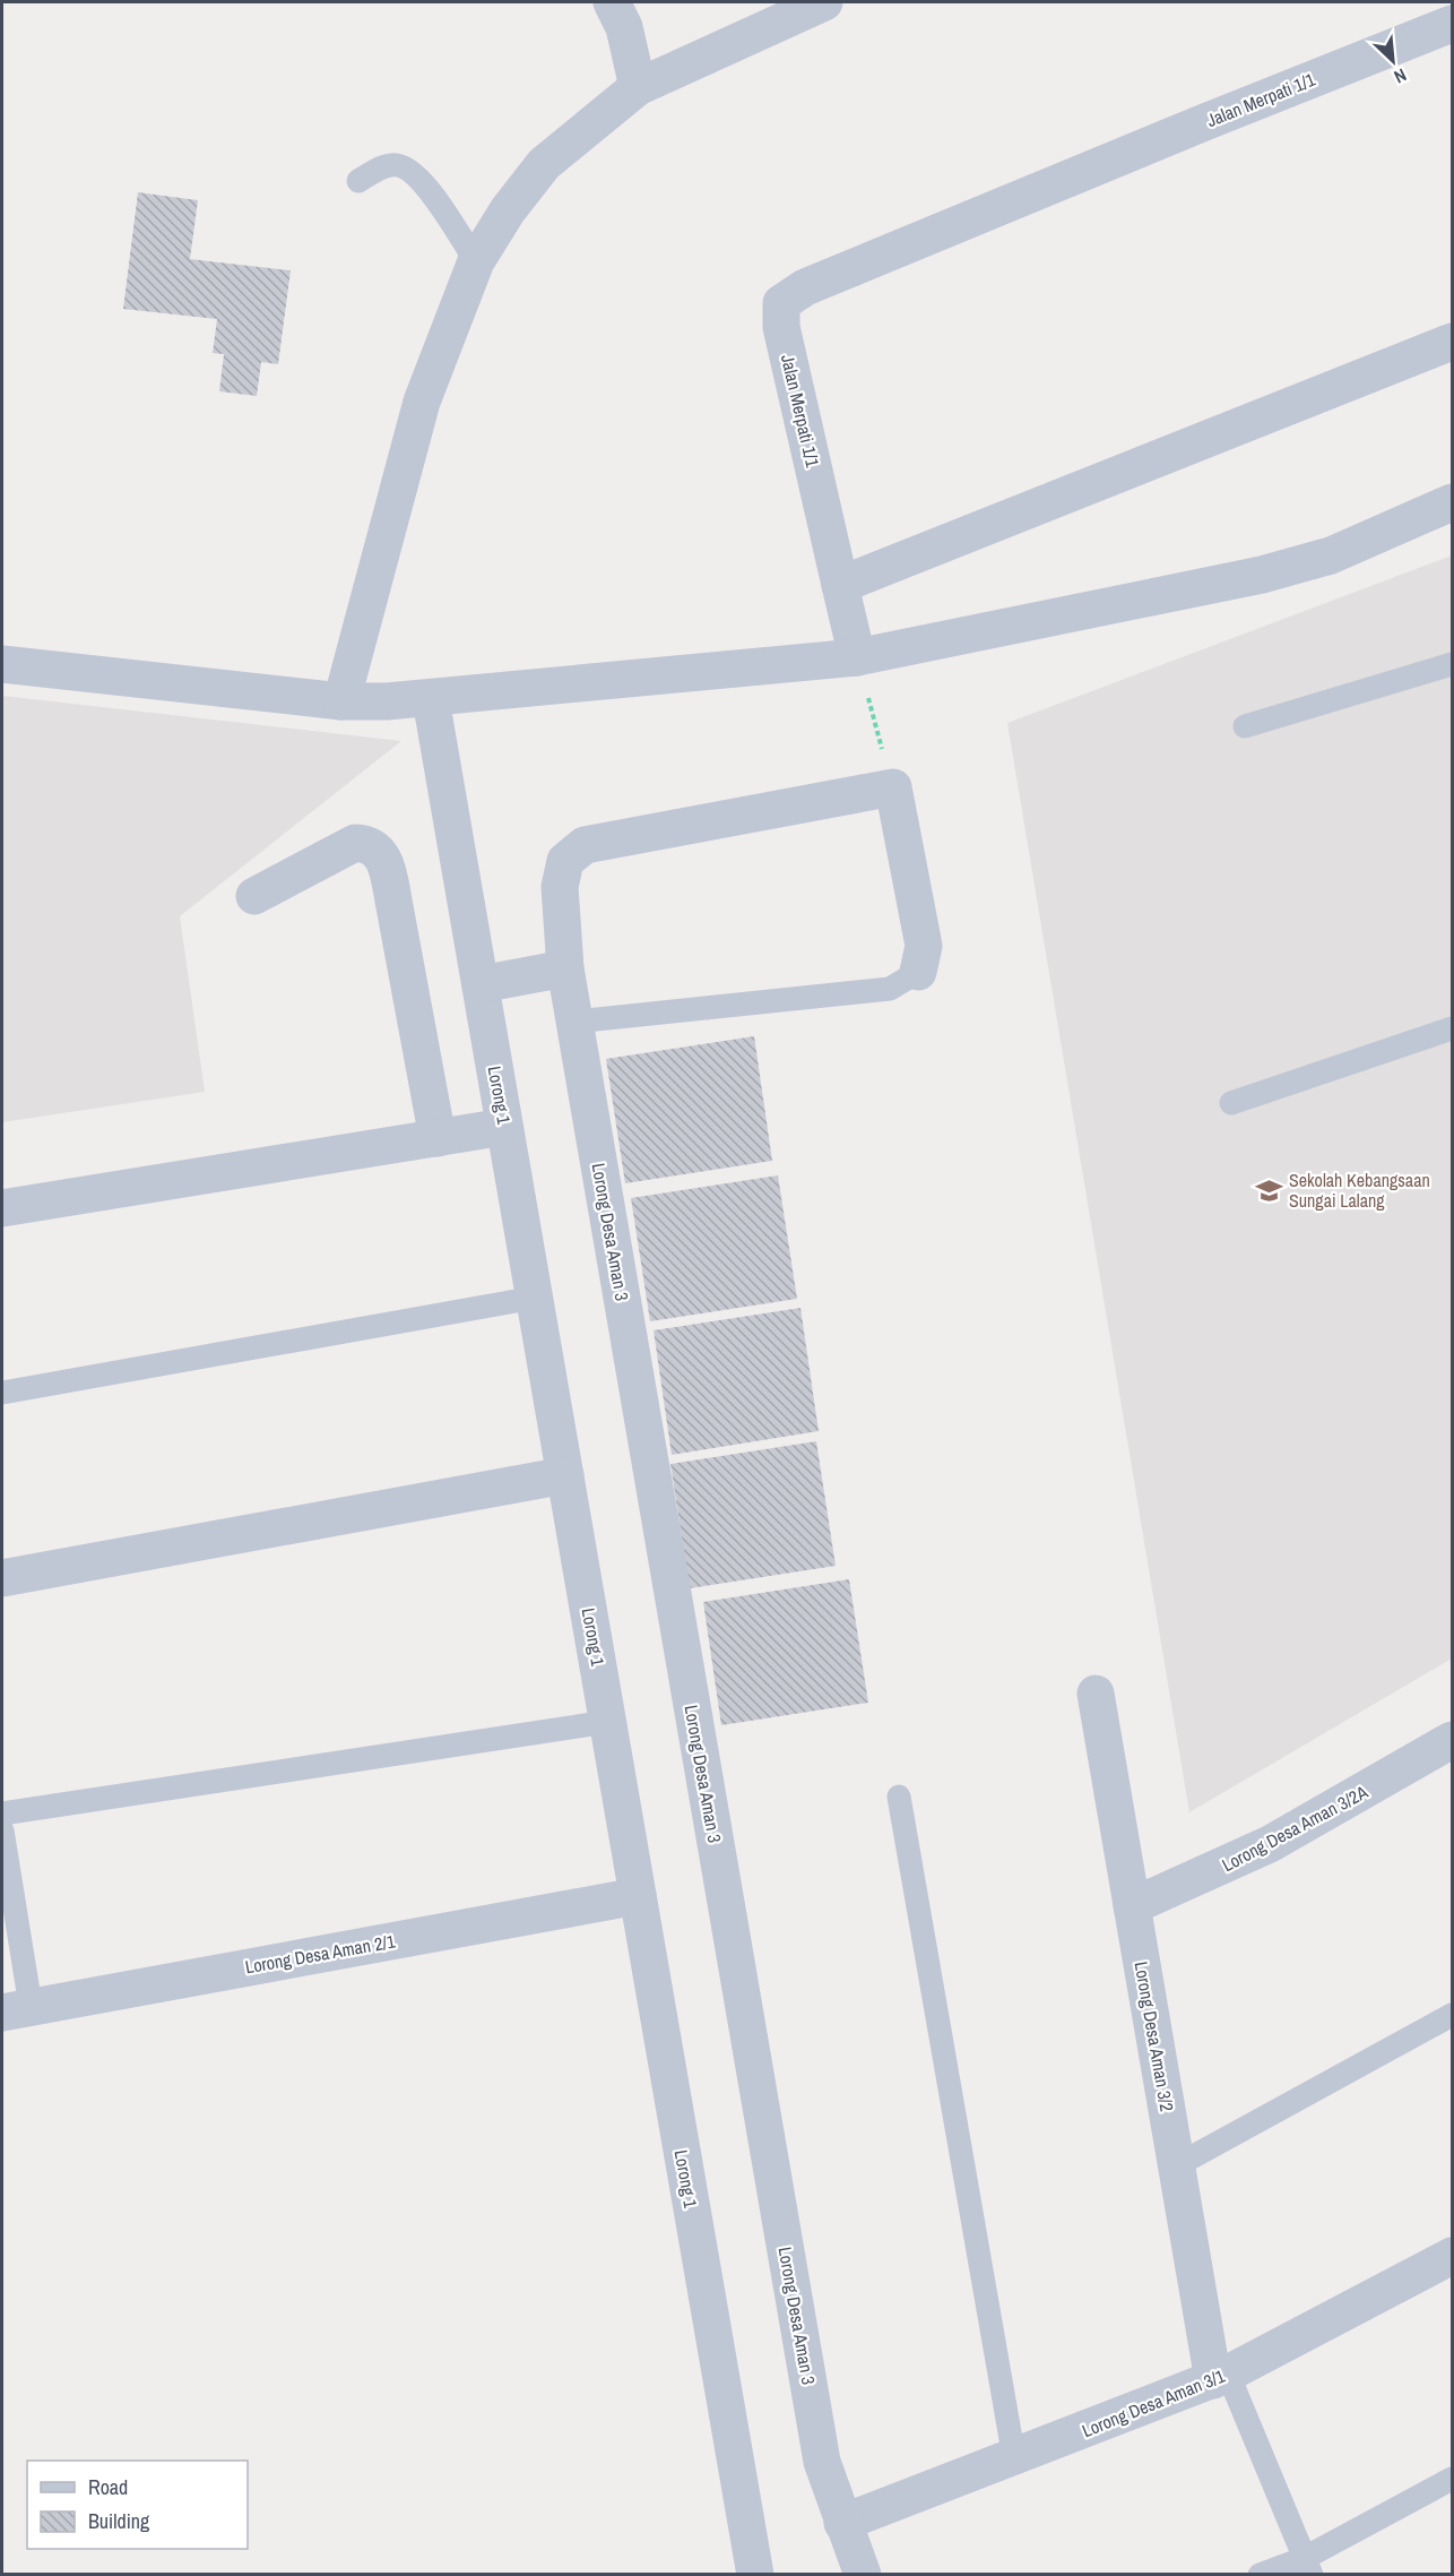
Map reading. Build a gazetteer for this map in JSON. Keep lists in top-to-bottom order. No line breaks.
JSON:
{"streets":{"street":["Jalan Merpati 1/1","Lorong 1","Lorong Desa Aman 3","Lorong Desa Aman 3/2A","Lorong Desa Aman 2/1","Lorong Desa Aman 3/2","Lorong Desa Aman 3/1"]},"crossings":[["Lorong 1","Lorong Desa Aman 2/1"],["Lorong Desa Aman 3","Lorong Desa Aman 3/1"],["Lorong Desa Aman 3/2A","Lorong Desa Aman 3/2"],["Lorong Desa Aman 3/2","Lorong Desa Aman 3/1"]],"places":{"school or university":["Sekolah Kebangsaan Sungai Lalang"]},"legend":["Road","Building"],"north":"bottom right"}
